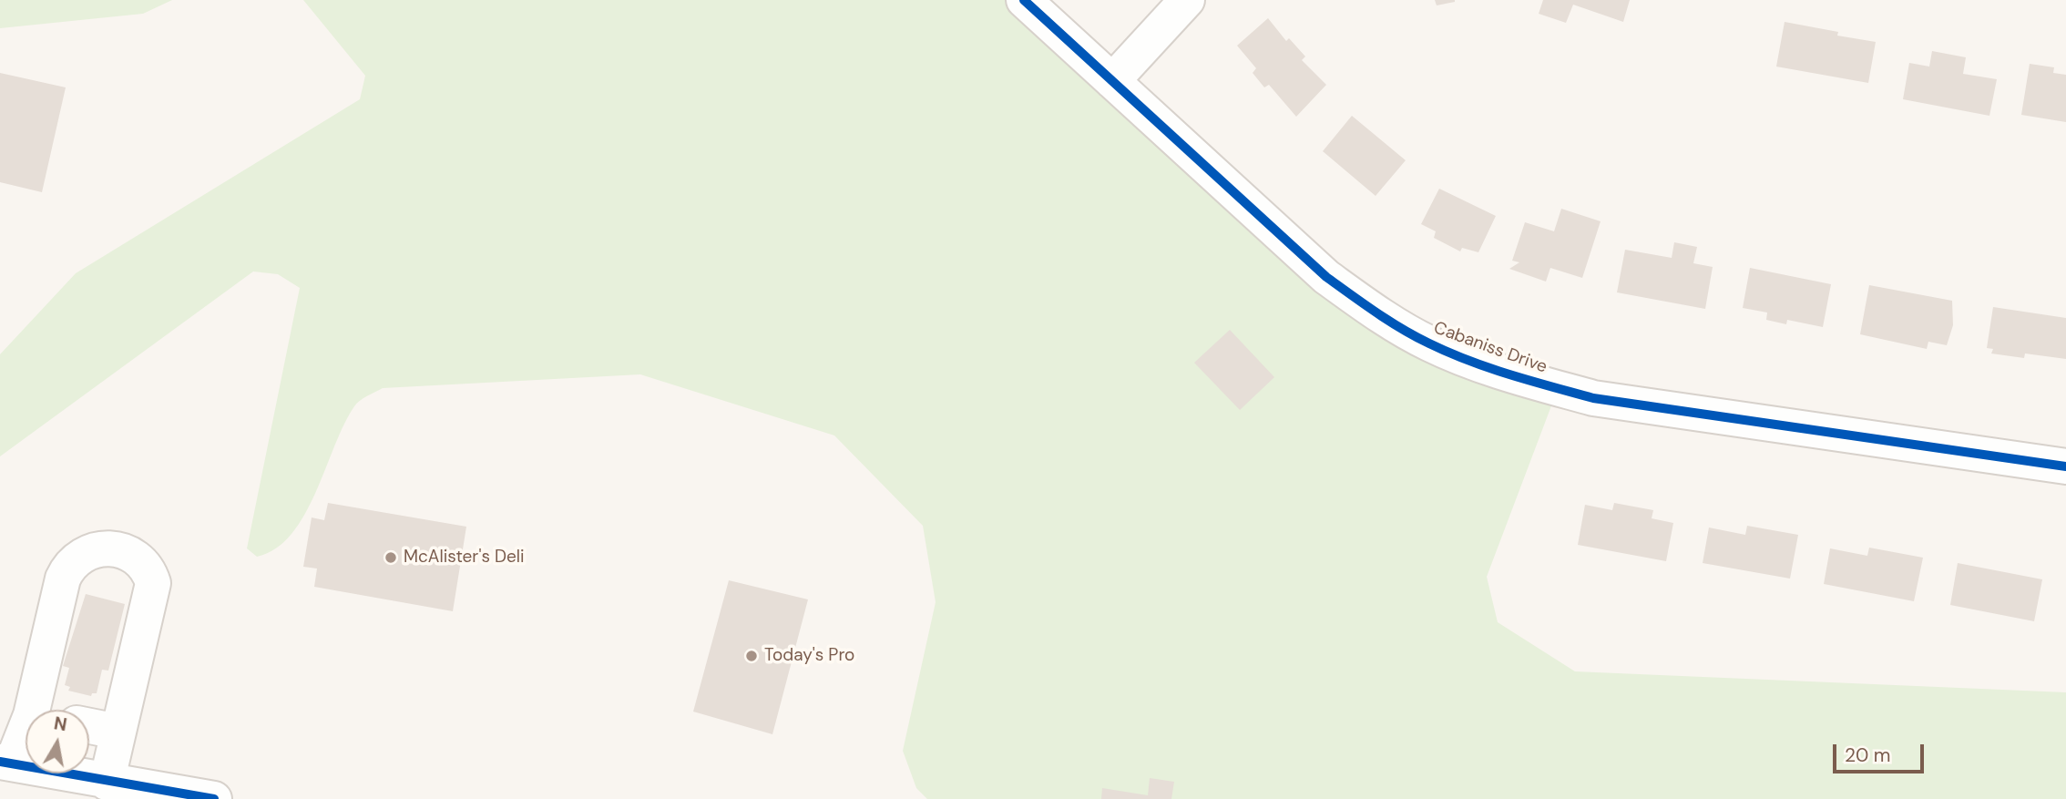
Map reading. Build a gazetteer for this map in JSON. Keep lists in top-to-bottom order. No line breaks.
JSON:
{"streets":{"street":["Cabaniss Drive"]},"places":["McAlister's Deli","Today's Pro"],"scale_bar":"20 m","north":"top"}
